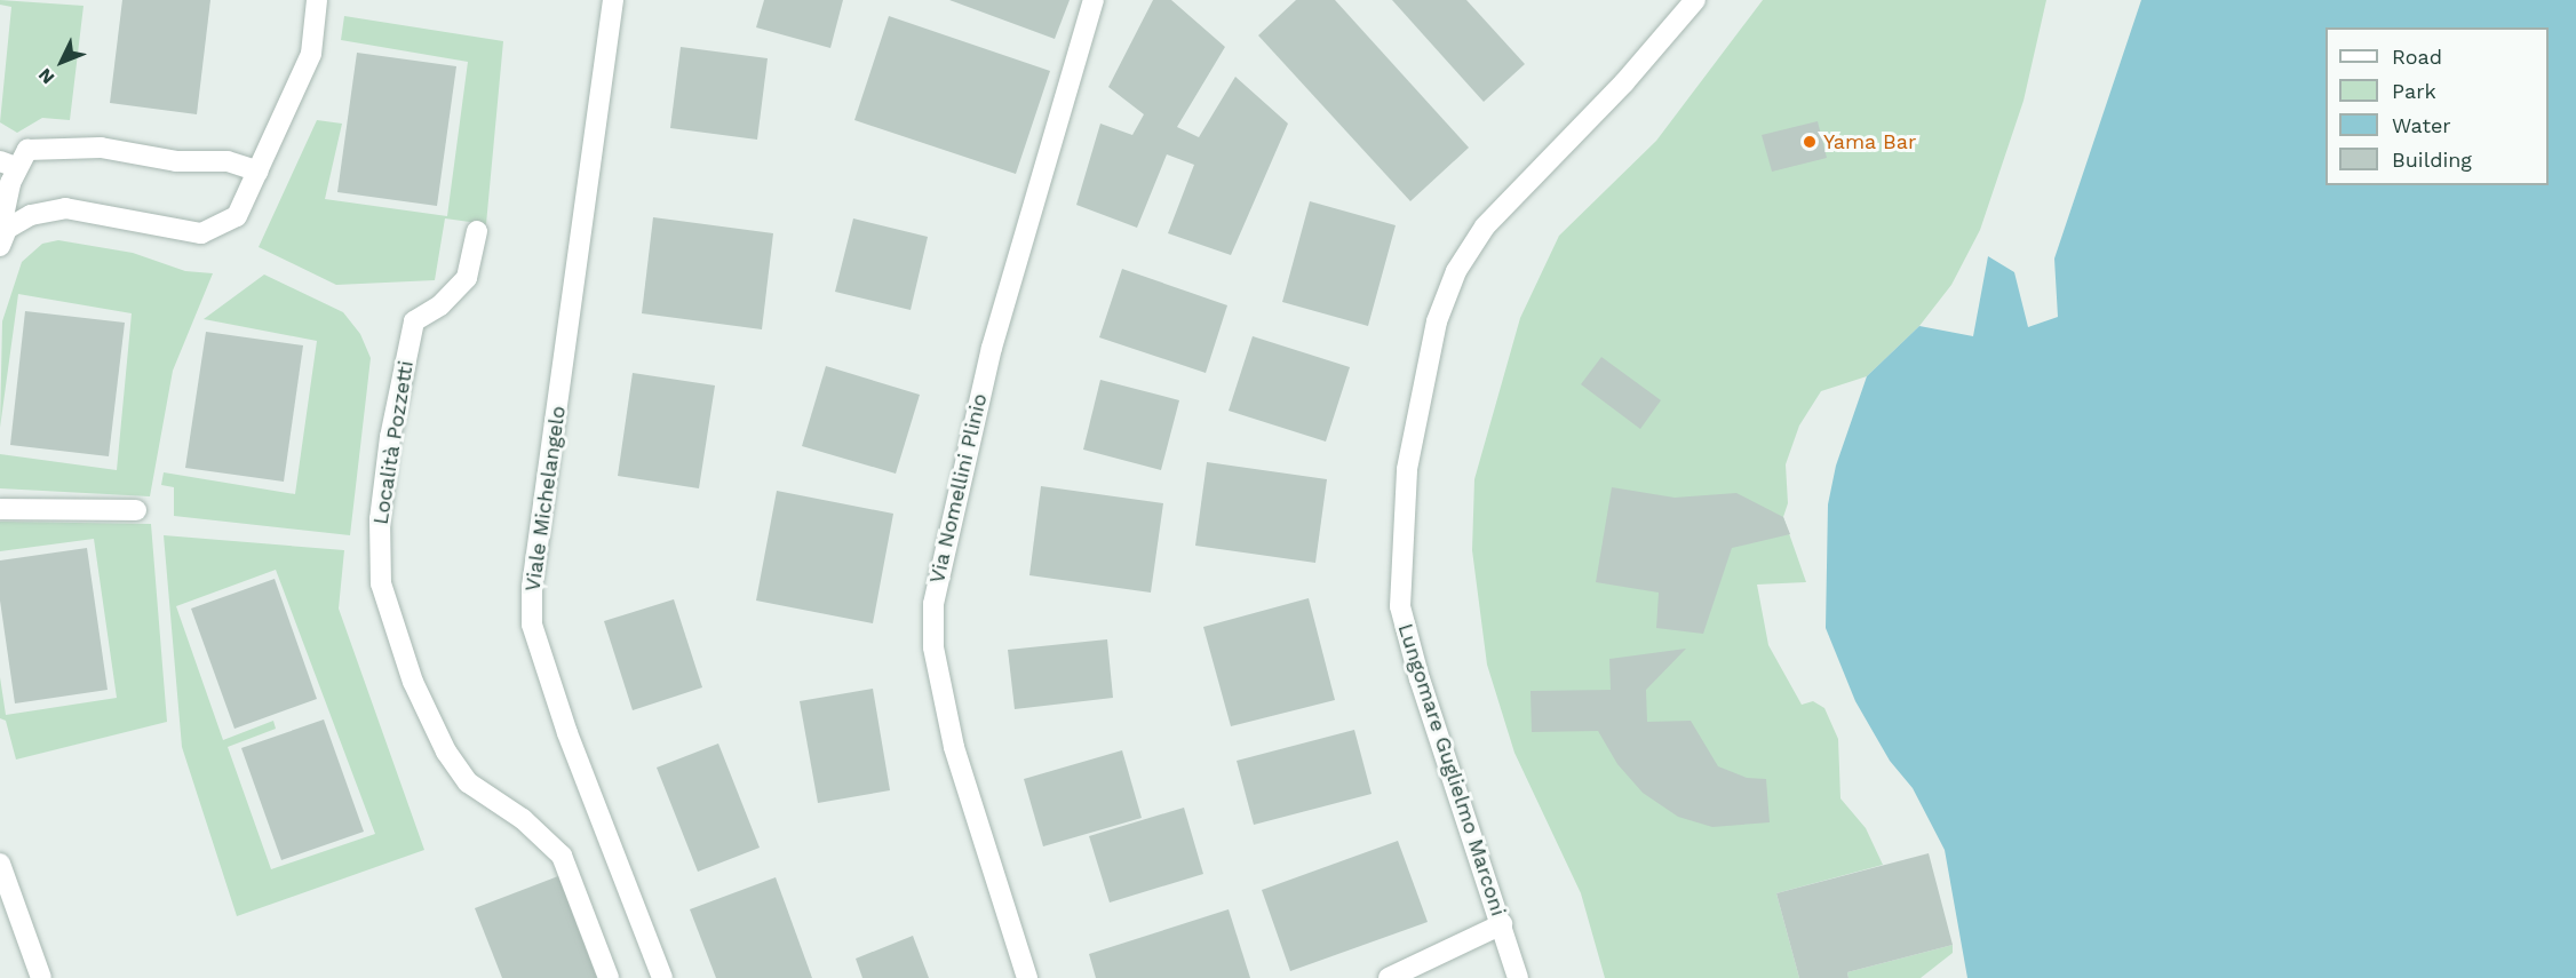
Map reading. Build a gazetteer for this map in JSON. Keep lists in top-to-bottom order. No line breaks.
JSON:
{"streets":{"street":["Località Pozzetti","Via Nomellini Plinio","Viale Michelangelo","Lungomare Guglielmo Marconi"]},"places":["Yama Bar"],"legend":["Road","Park","Water","Building"],"north":"bottom left"}
